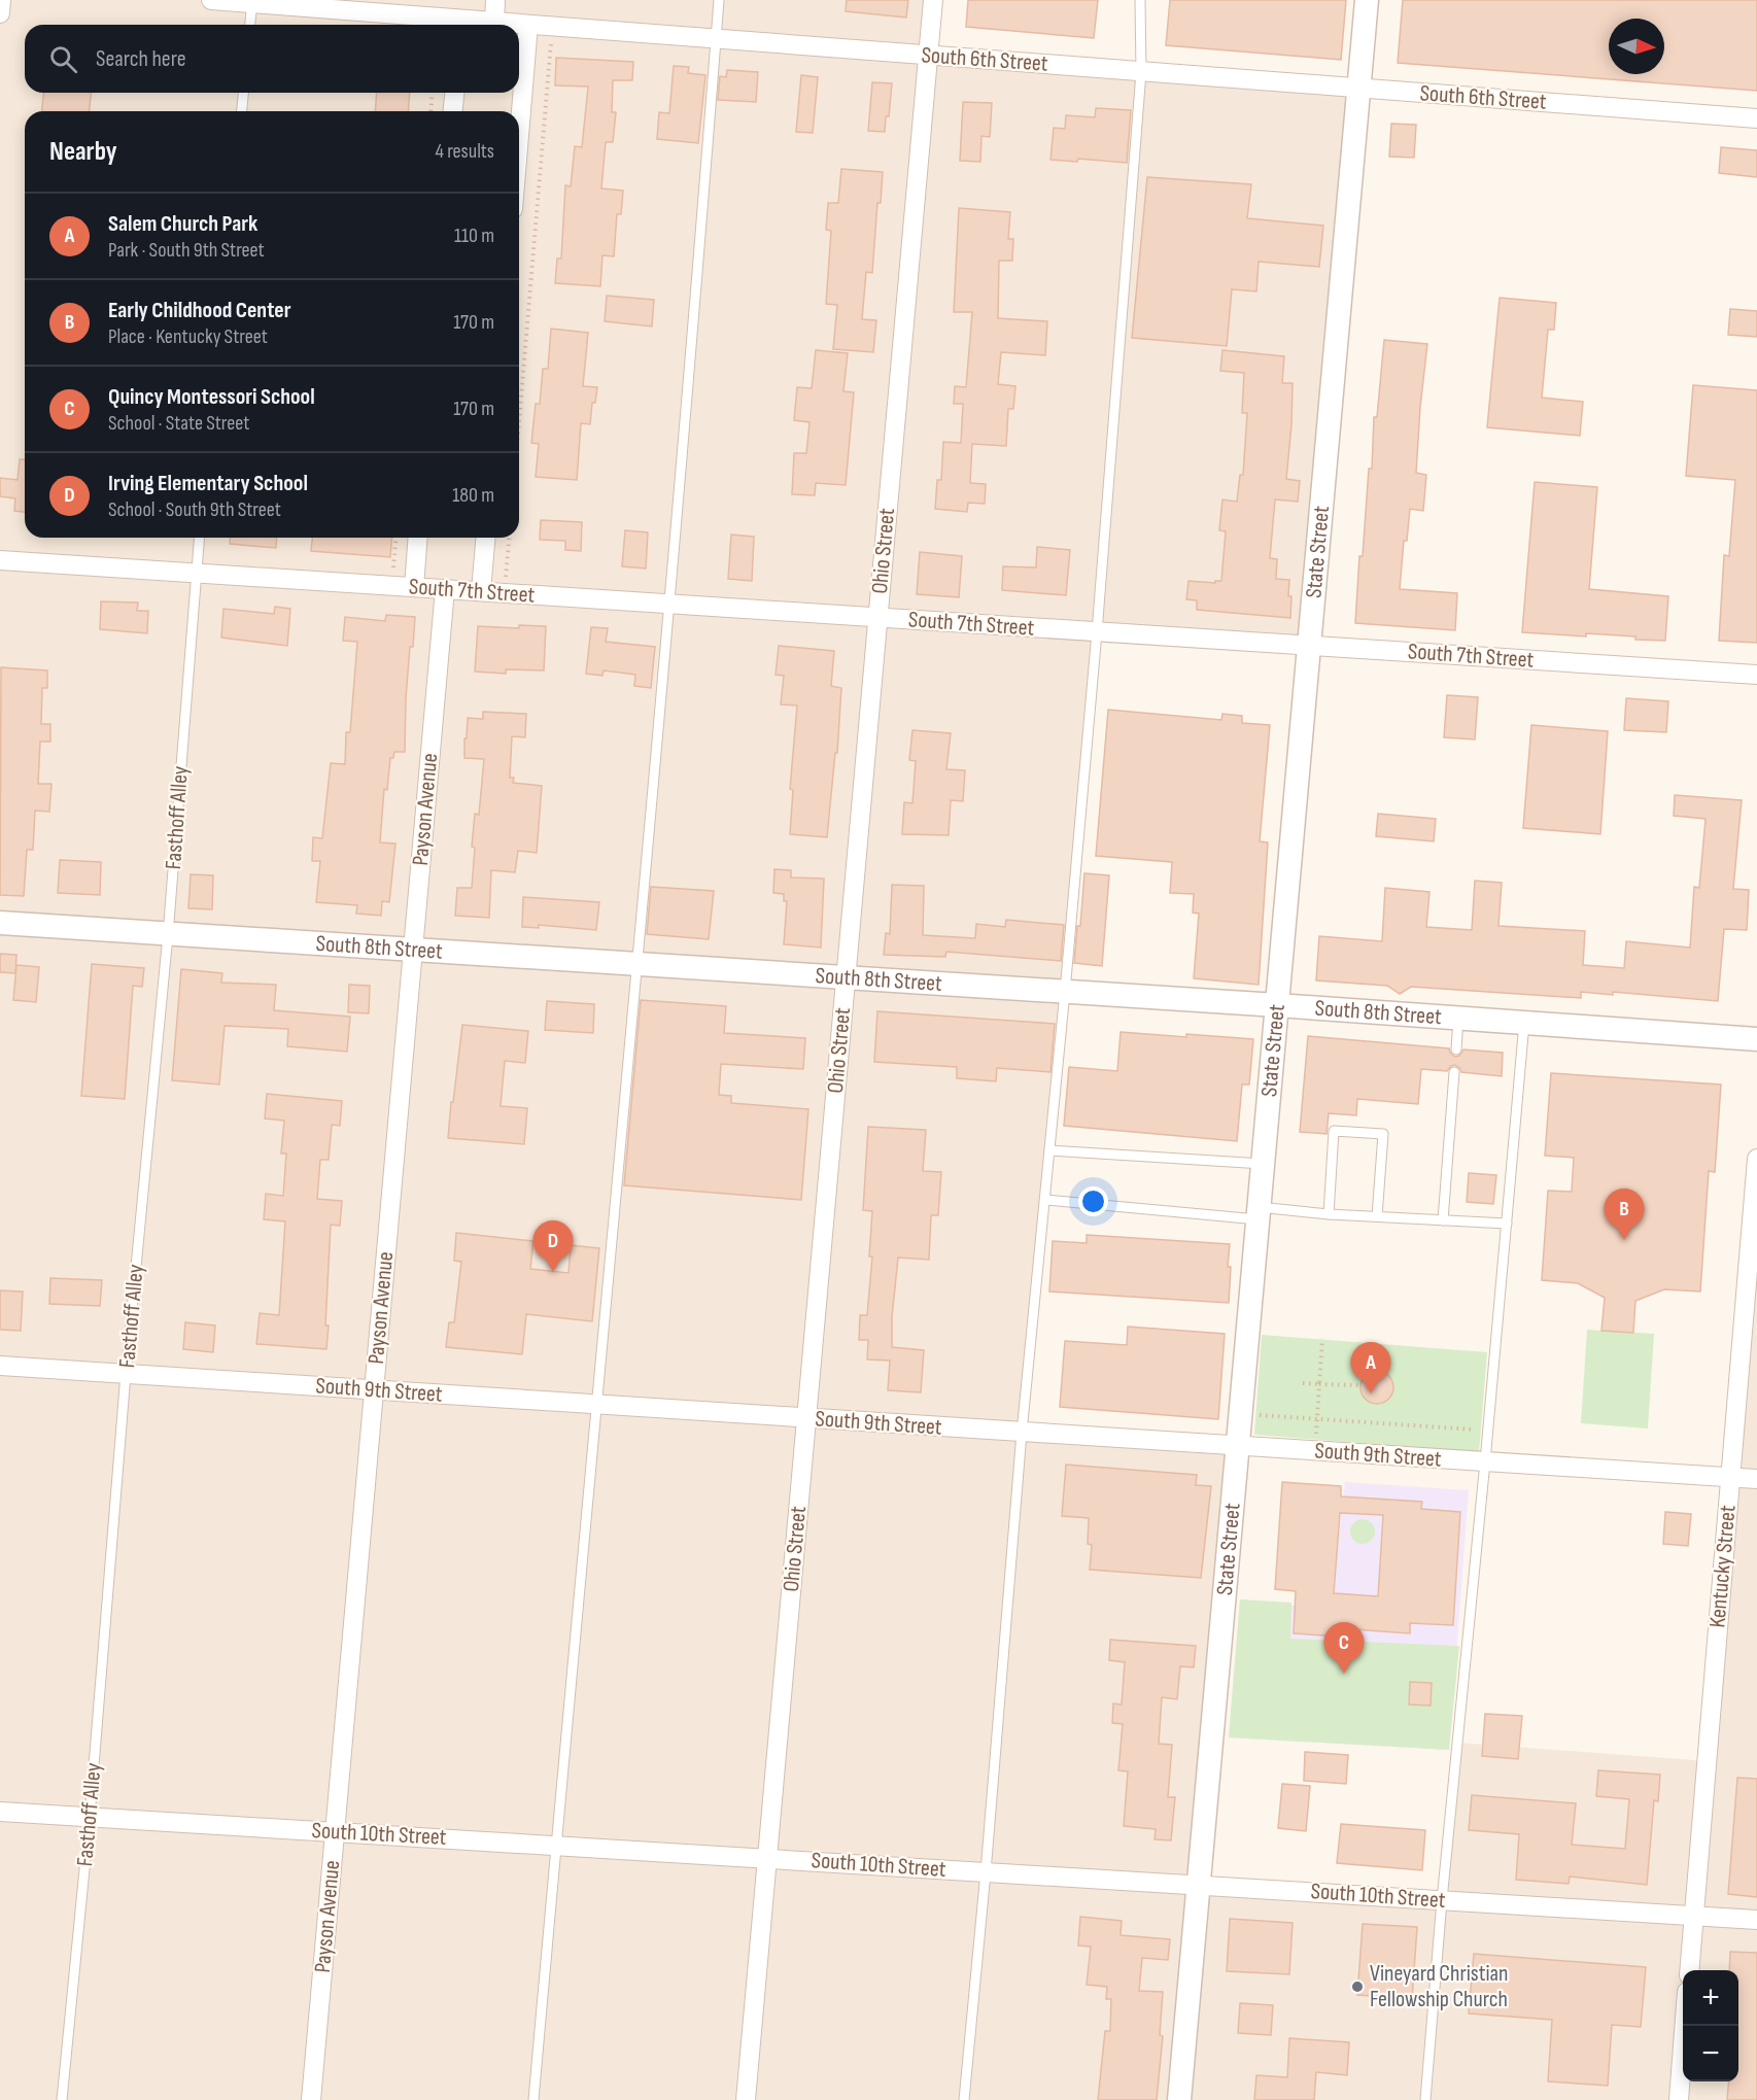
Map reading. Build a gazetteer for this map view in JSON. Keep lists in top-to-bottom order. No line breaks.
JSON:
{"streets":{"street":["South 6th Street","Ohio Street","State Street","South 7th Street","Payson Avenue","South 8th Street","South 9th Street","Kentucky Street","South 10th Street"],"lane":["Fasthoff Alley"]},"crossings":[["South 6th Street","Ohio Street"],["South 6th Street","State Street"],["Ohio Street","South 7th Street"],["Ohio Street","South 8th Street"],["Ohio Street","South 9th Street"],["Ohio Street","South 10th Street"],["State Street","South 7th Street"],["State Street","South 8th Street"],["State Street","South 9th Street"],["State Street","South 10th Street"],["South 7th Street","Payson Avenue"],["South 7th Street","Fasthoff Alley"],["Payson Avenue","South 8th Street"],["Payson Avenue","South 9th Street"],["Payson Avenue","South 10th Street"],["Fasthoff Alley","South 8th Street"],["Fasthoff Alley","South 9th Street"],["Fasthoff Alley","South 10th Street"],["South 9th Street","Kentucky Street"],["Kentucky Street","South 10th Street"]],"places":["Vineyard Christian Fellowship Church"],"north":"right","page":{"search":"Search here","heading":["Nearby","4 results"],"list":[{"mark":"A","name":"Salem Church Park","note":"Park · South 9th Street","value":"110 m"},{"mark":"B","name":"Early Childhood Center","note":"Place · Kentucky Street","value":"170 m"},{"mark":"C","name":"Quincy Montessori School","note":"School · State Street","value":"170 m"},{"mark":"D","name":"Irving Elementary School","note":"School · South 9th Street","value":"180 m"}],"pins":["B","D","A","C"],"map_buttons":["+","−"]}}
